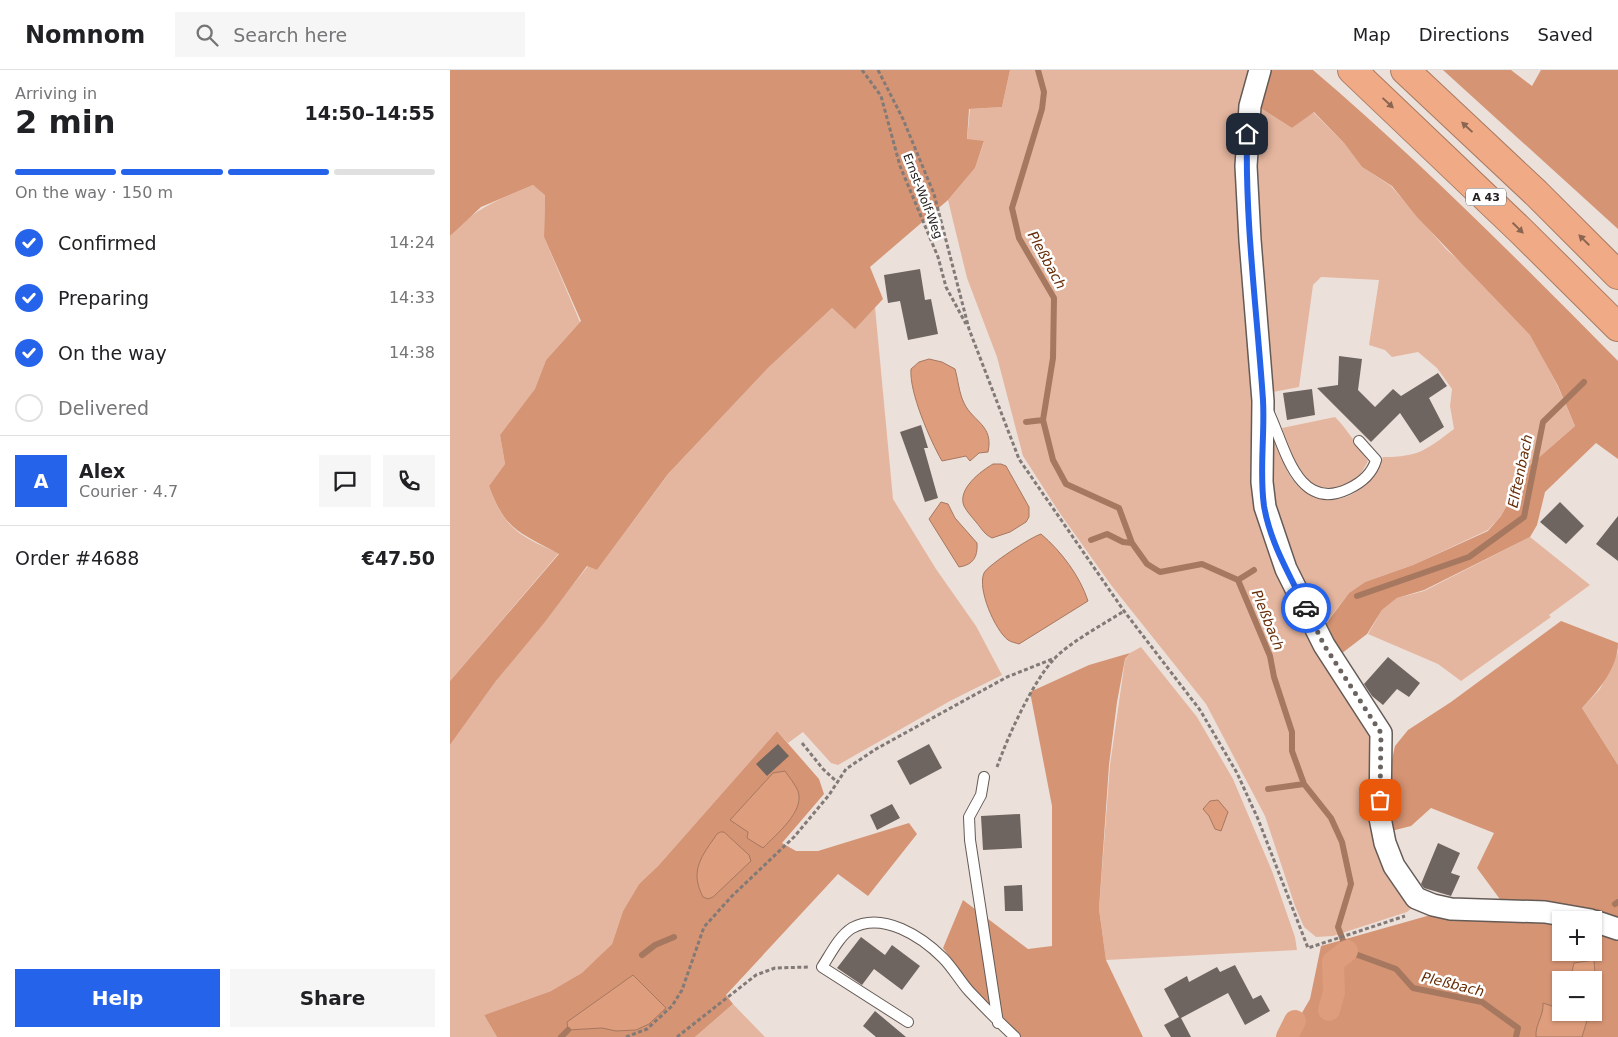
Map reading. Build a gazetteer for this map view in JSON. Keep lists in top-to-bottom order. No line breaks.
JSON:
{"streets":{"highway":["A 43"],"path":["Ernst-Wolf-Weg"]},"water":["Pleßbach","Elftenbach"],"page":{"header":"Nomnom","search":"Search here","nav":["Map","Directions","Saved"],"heading":["2 min","Arriving in","14:50–14:55"],"panel":["Alex","Courier · 4.7","Order #4688","€47.50"],"bar":"On the way · 150 m","list":[["Confirmed","14:24"],["Preparing","14:33"],["On the way","14:38"],"Delivered"],"round":"A","map_buttons":["+","−"],"buttons":["Help","Share"]}}
